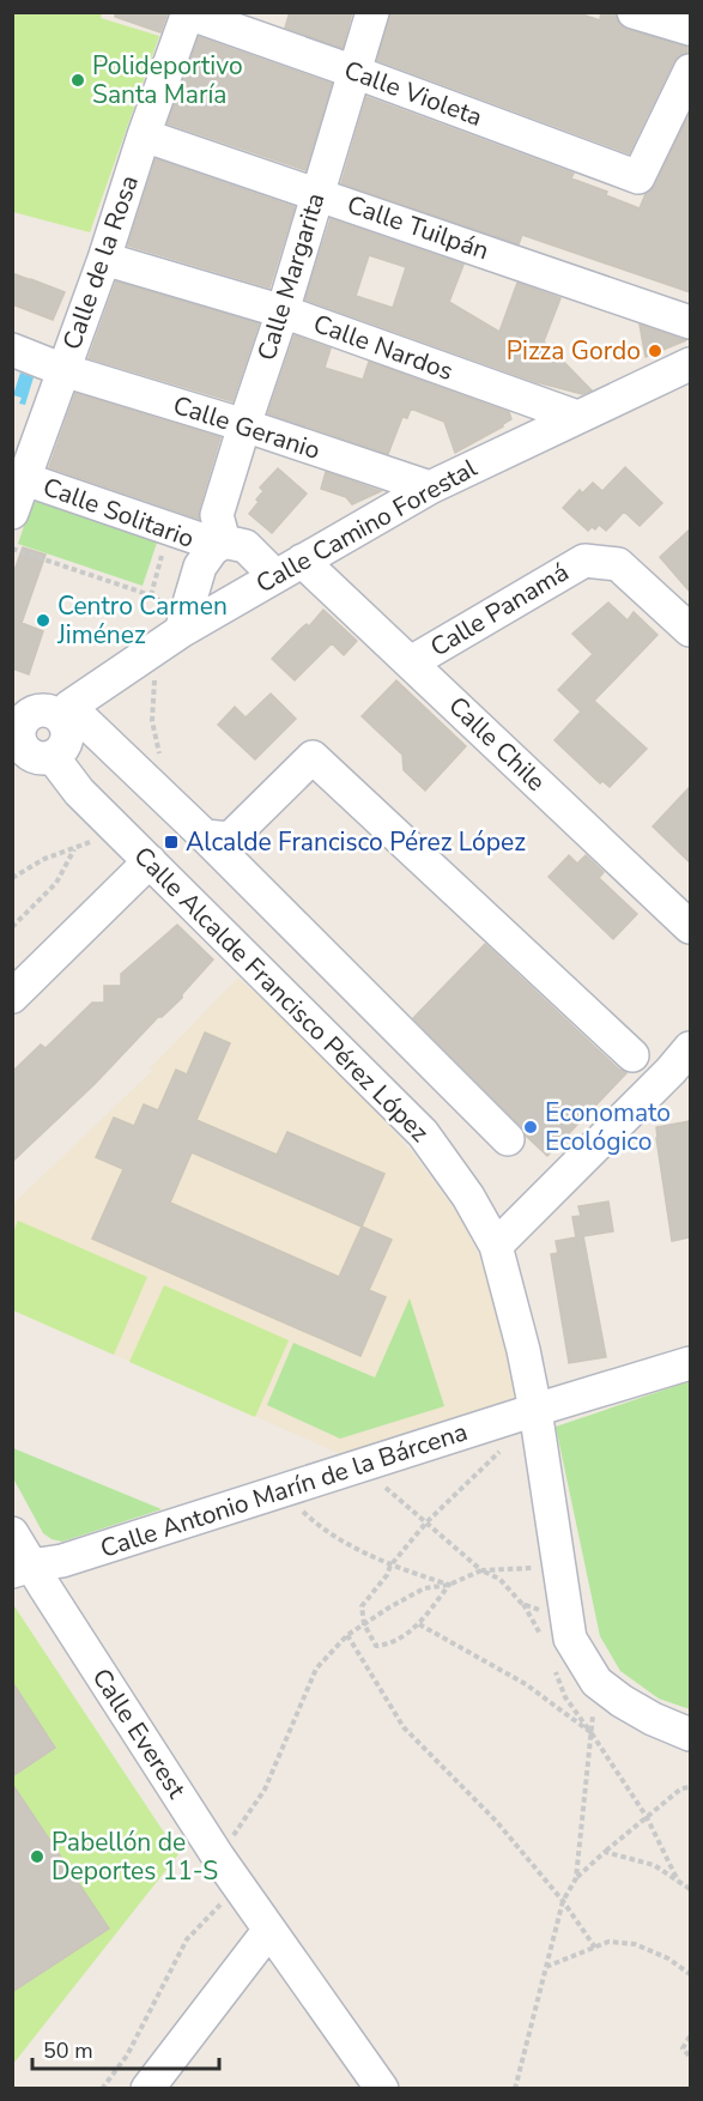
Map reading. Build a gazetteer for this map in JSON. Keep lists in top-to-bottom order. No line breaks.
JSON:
{"streets":{"street":["Calle Violeta","Calle Tuilpán","Calle de la Rosa","Calle Margarita","Calle Nardos","Calle Geranio","Calle Solitario","Calle Camino Forestal","Calle Panamá","Calle Chile","Calle Alcalde Francisco Pérez López","Calle Antonio Marín de la Bárcena","Calle Everest"]},"crossings":[["Calle Violeta","Calle de la Rosa"],["Calle Violeta","Calle Margarita"],["Calle Tuilpán","Calle de la Rosa"],["Calle Tuilpán","Calle Margarita"],["Calle de la Rosa","Calle Nardos"],["Calle de la Rosa","Calle Geranio"],["Calle de la Rosa","Calle Solitario"],["Calle Margarita","Calle Nardos"],["Calle Margarita","Calle Geranio"],["Calle Margarita","Calle Solitario"],["Calle Nardos","Calle Camino Forestal"],["Calle Geranio","Calle Camino Forestal"],["Calle Camino Forestal","Calle Chile"],["Calle Camino Forestal","Calle Alcalde Francisco Pérez López"],["Calle Panamá","Calle Chile"],["Calle Alcalde Francisco Pérez López","Calle Antonio Marín de la Bárcena"],["Calle Antonio Marín de la Bárcena","Calle Everest"]],"places":{"other":["Polideportivo Santa María","Pizza Gordo","Centro Carmen Jiménez","Economato Ecológico","Pabellón de Deportes 11-S"],"transit":["Alcalde Francisco Pérez López"]},"scale_bar":"50 m"}
